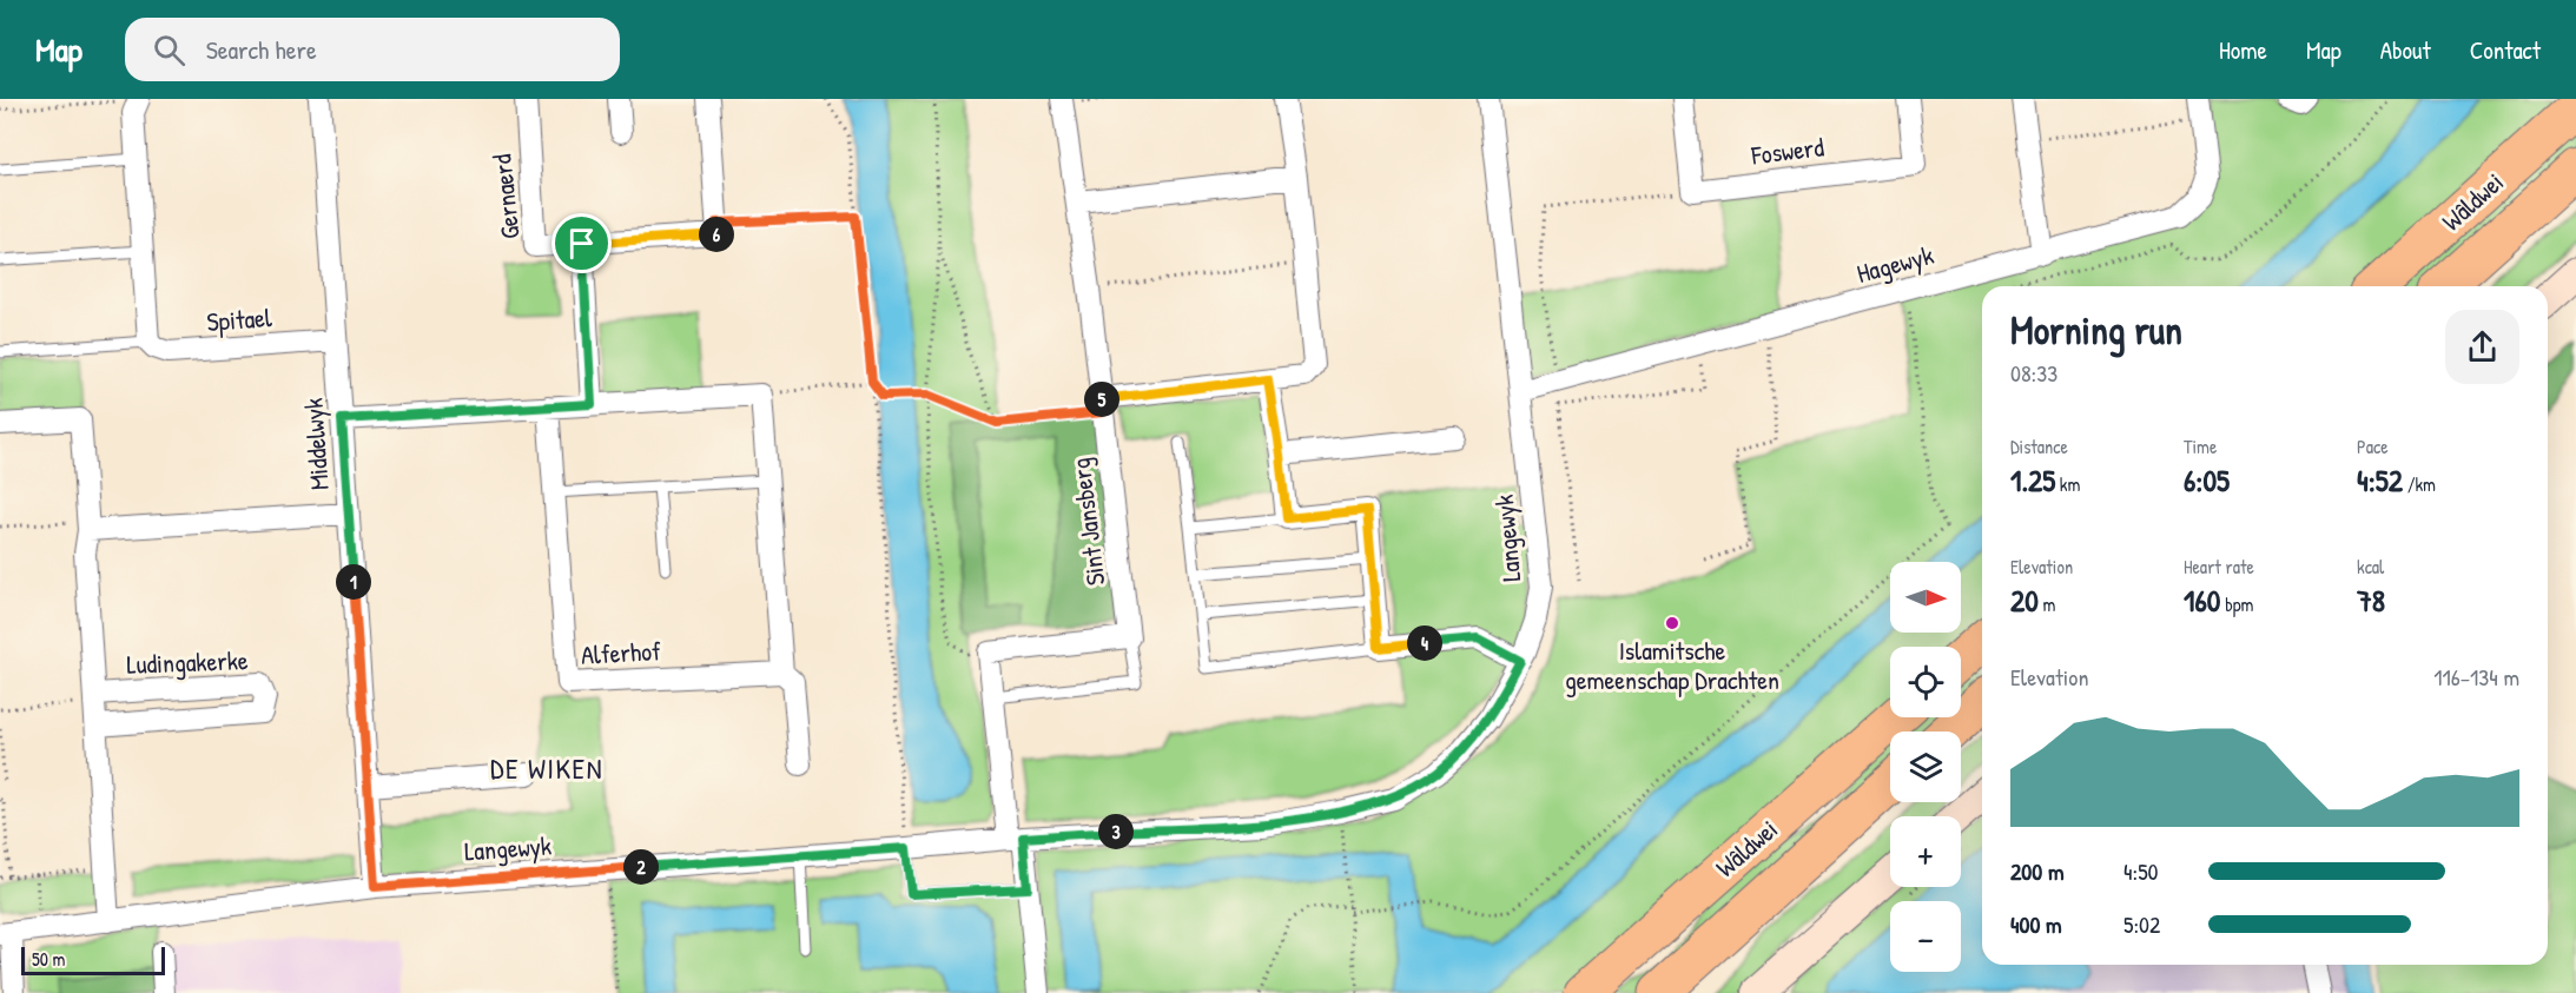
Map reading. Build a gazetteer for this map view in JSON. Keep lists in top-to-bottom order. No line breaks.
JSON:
{"streets":{"highway":["Wâldwei"],"street":["Foswerd","Gernaerd","Hagewyk","Spitael","Middelwyk","Sint Jansberg","Langewyk","Alferhof","Ludingakerke"]},"crossings":[["Hagewyk","Langewyk"],["Spitael","Middelwyk"],["Middelwyk","Langewyk"],["Langewyk","Ludingakerke"]],"districts":["DE WIKEN"],"places":["Islamitsche gemeenschap Drachten"],"scale_bar":"50 m","north":"right","page":{"header":"Map","search":"Search here","nav":["Home","Map","About","Contact"],"pins":["6","5","1","4","3","2"],"heading":["Morning run","08:33"],"stats":[["Distance","1.25 km"],["Time","6:05"],["Pace","4:52 /km"],["Elevation","20 m"],["Heart rate","160 bpm"],["kcal","78"]],"map_buttons":["+","−"],"chart":["Elevation","116–134 m"],"list":[{"name":"200 m","note":"4:50"},{"name":"400 m","note":"5:02"}],"scale":"50 m"}}
